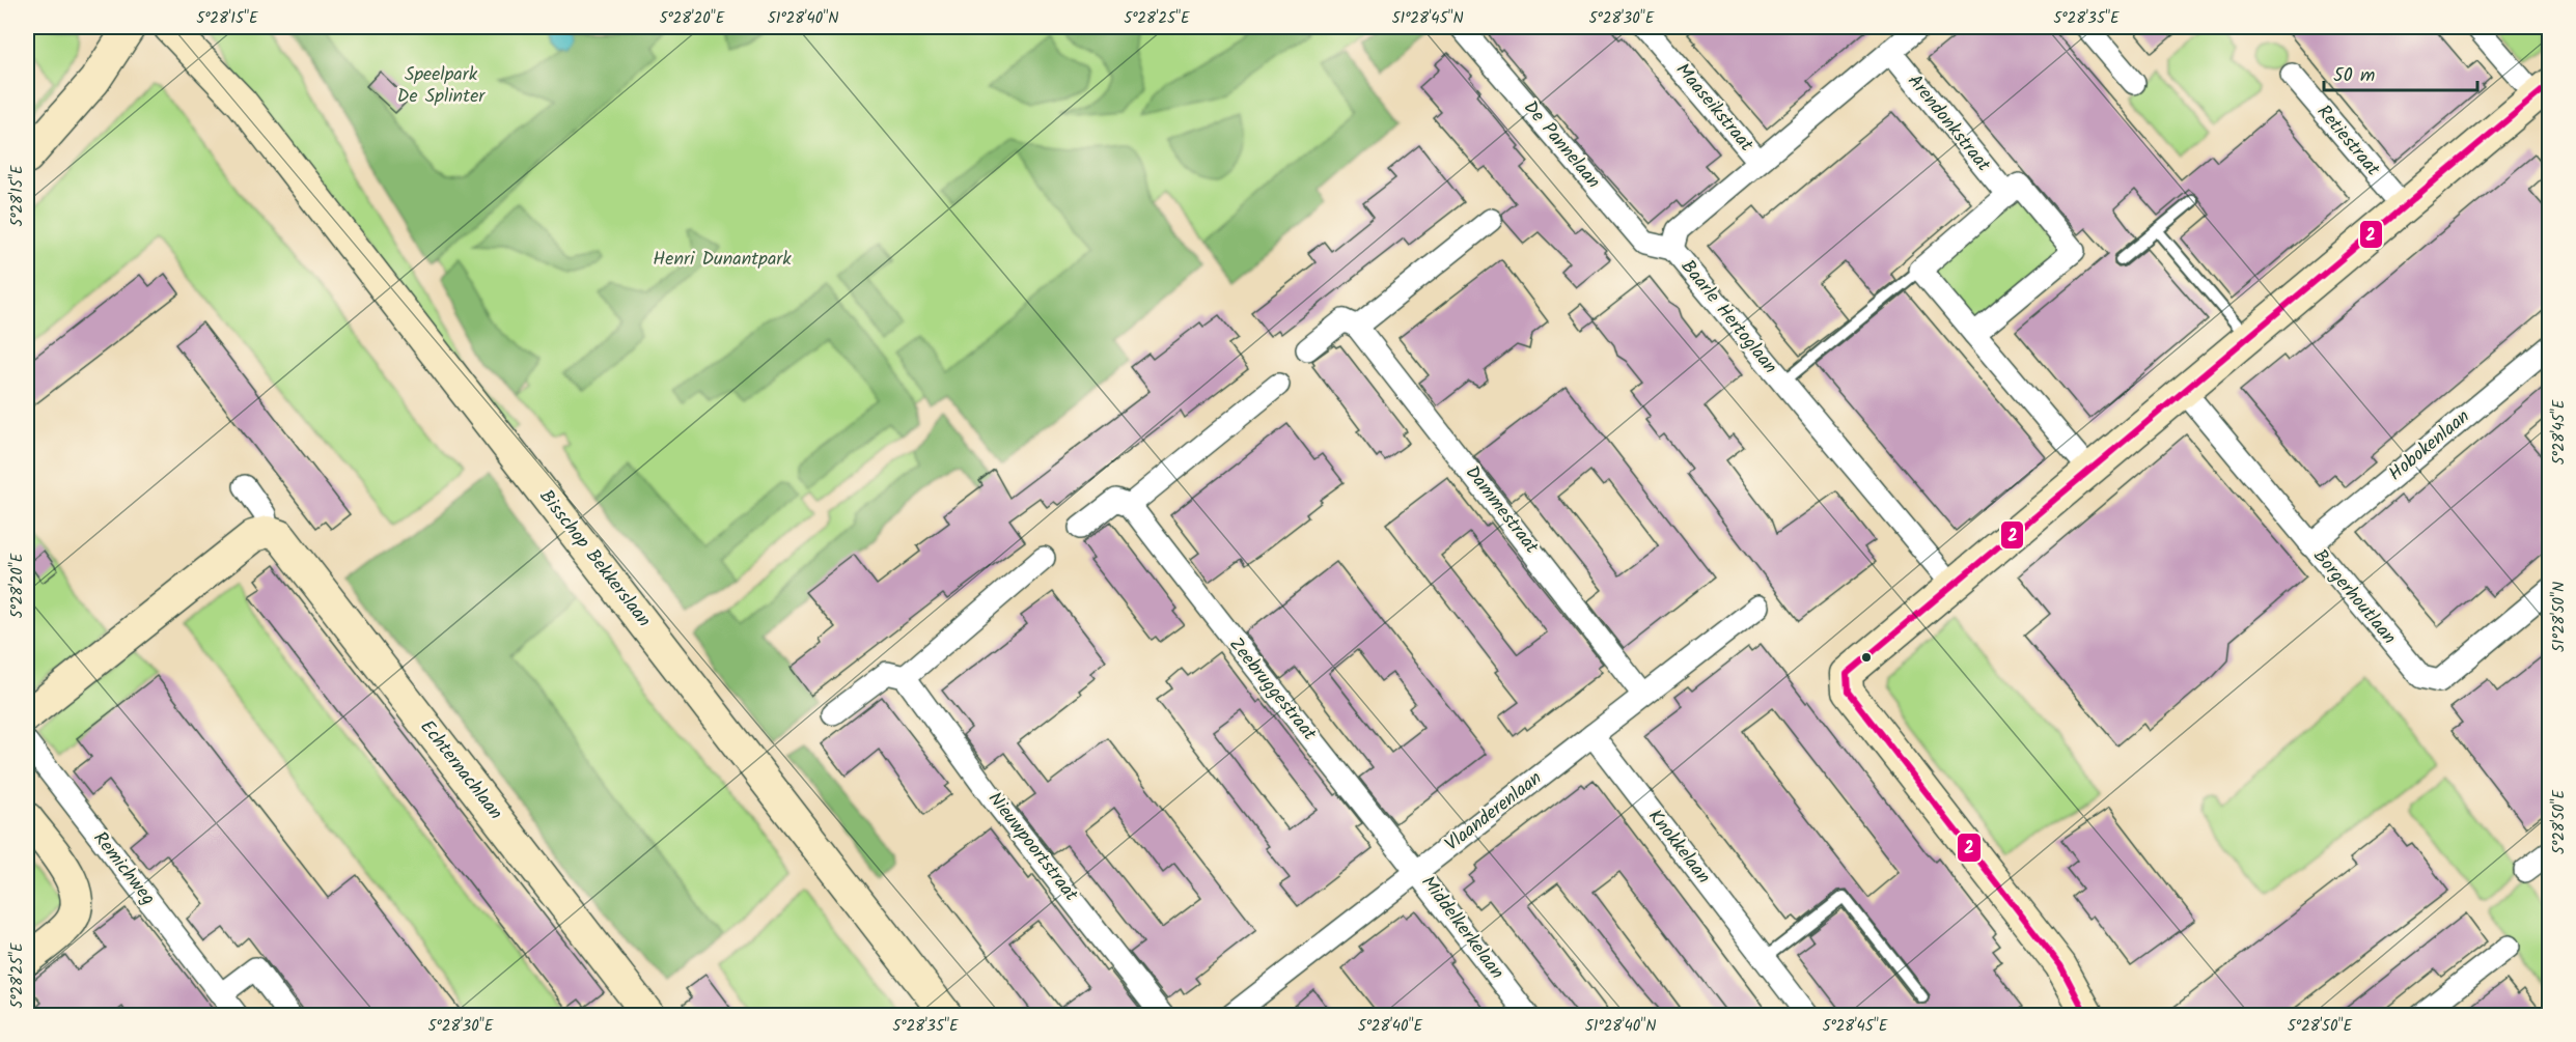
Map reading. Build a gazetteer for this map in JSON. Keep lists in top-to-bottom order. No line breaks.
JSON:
{"streets":{"street":["Maaseikstraat","Arendonkstraat","Retiestraat","De Pannelaan","Baarle Hertoglaan","Hobokenlaan","Dammestraat","Bisschop Bekkerslaan","Borgerhoutlaan","Zeebruggestraat","Echternachlaan","Vlaanderenlaan","Nieuwpoortstraat","Knokkelaan","Remichweg","Middelkerkelaan"]},"crossings":[["Maaseikstraat","Baarle Hertoglaan"],["Arendonkstraat","Baarle Hertoglaan"],["De Pannelaan","Baarle Hertoglaan"],["Hobokenlaan","Borgerhoutlaan"],["Dammestraat","Vlaanderenlaan"],["Zeebruggestraat","Vlaanderenlaan"],["Zeebruggestraat","Middelkerkelaan"],["Vlaanderenlaan","Knokkelaan"],["Vlaanderenlaan","Middelkerkelaan"]],"parks":["Speelpark De Splinter","Henri Dunantpark"],"lines":["transit line 2"],"scale_bar":"50 m","coordinates":["5°28'15\"E","5°28'20\"E","51°28'40\"N","5°28'25\"E","51°28'45\"N","5°28'30\"E","5°28'35\"E","5°28'45\"E","51°28'50\"N","5°28'50\"E","5°28'40\"E"]}
